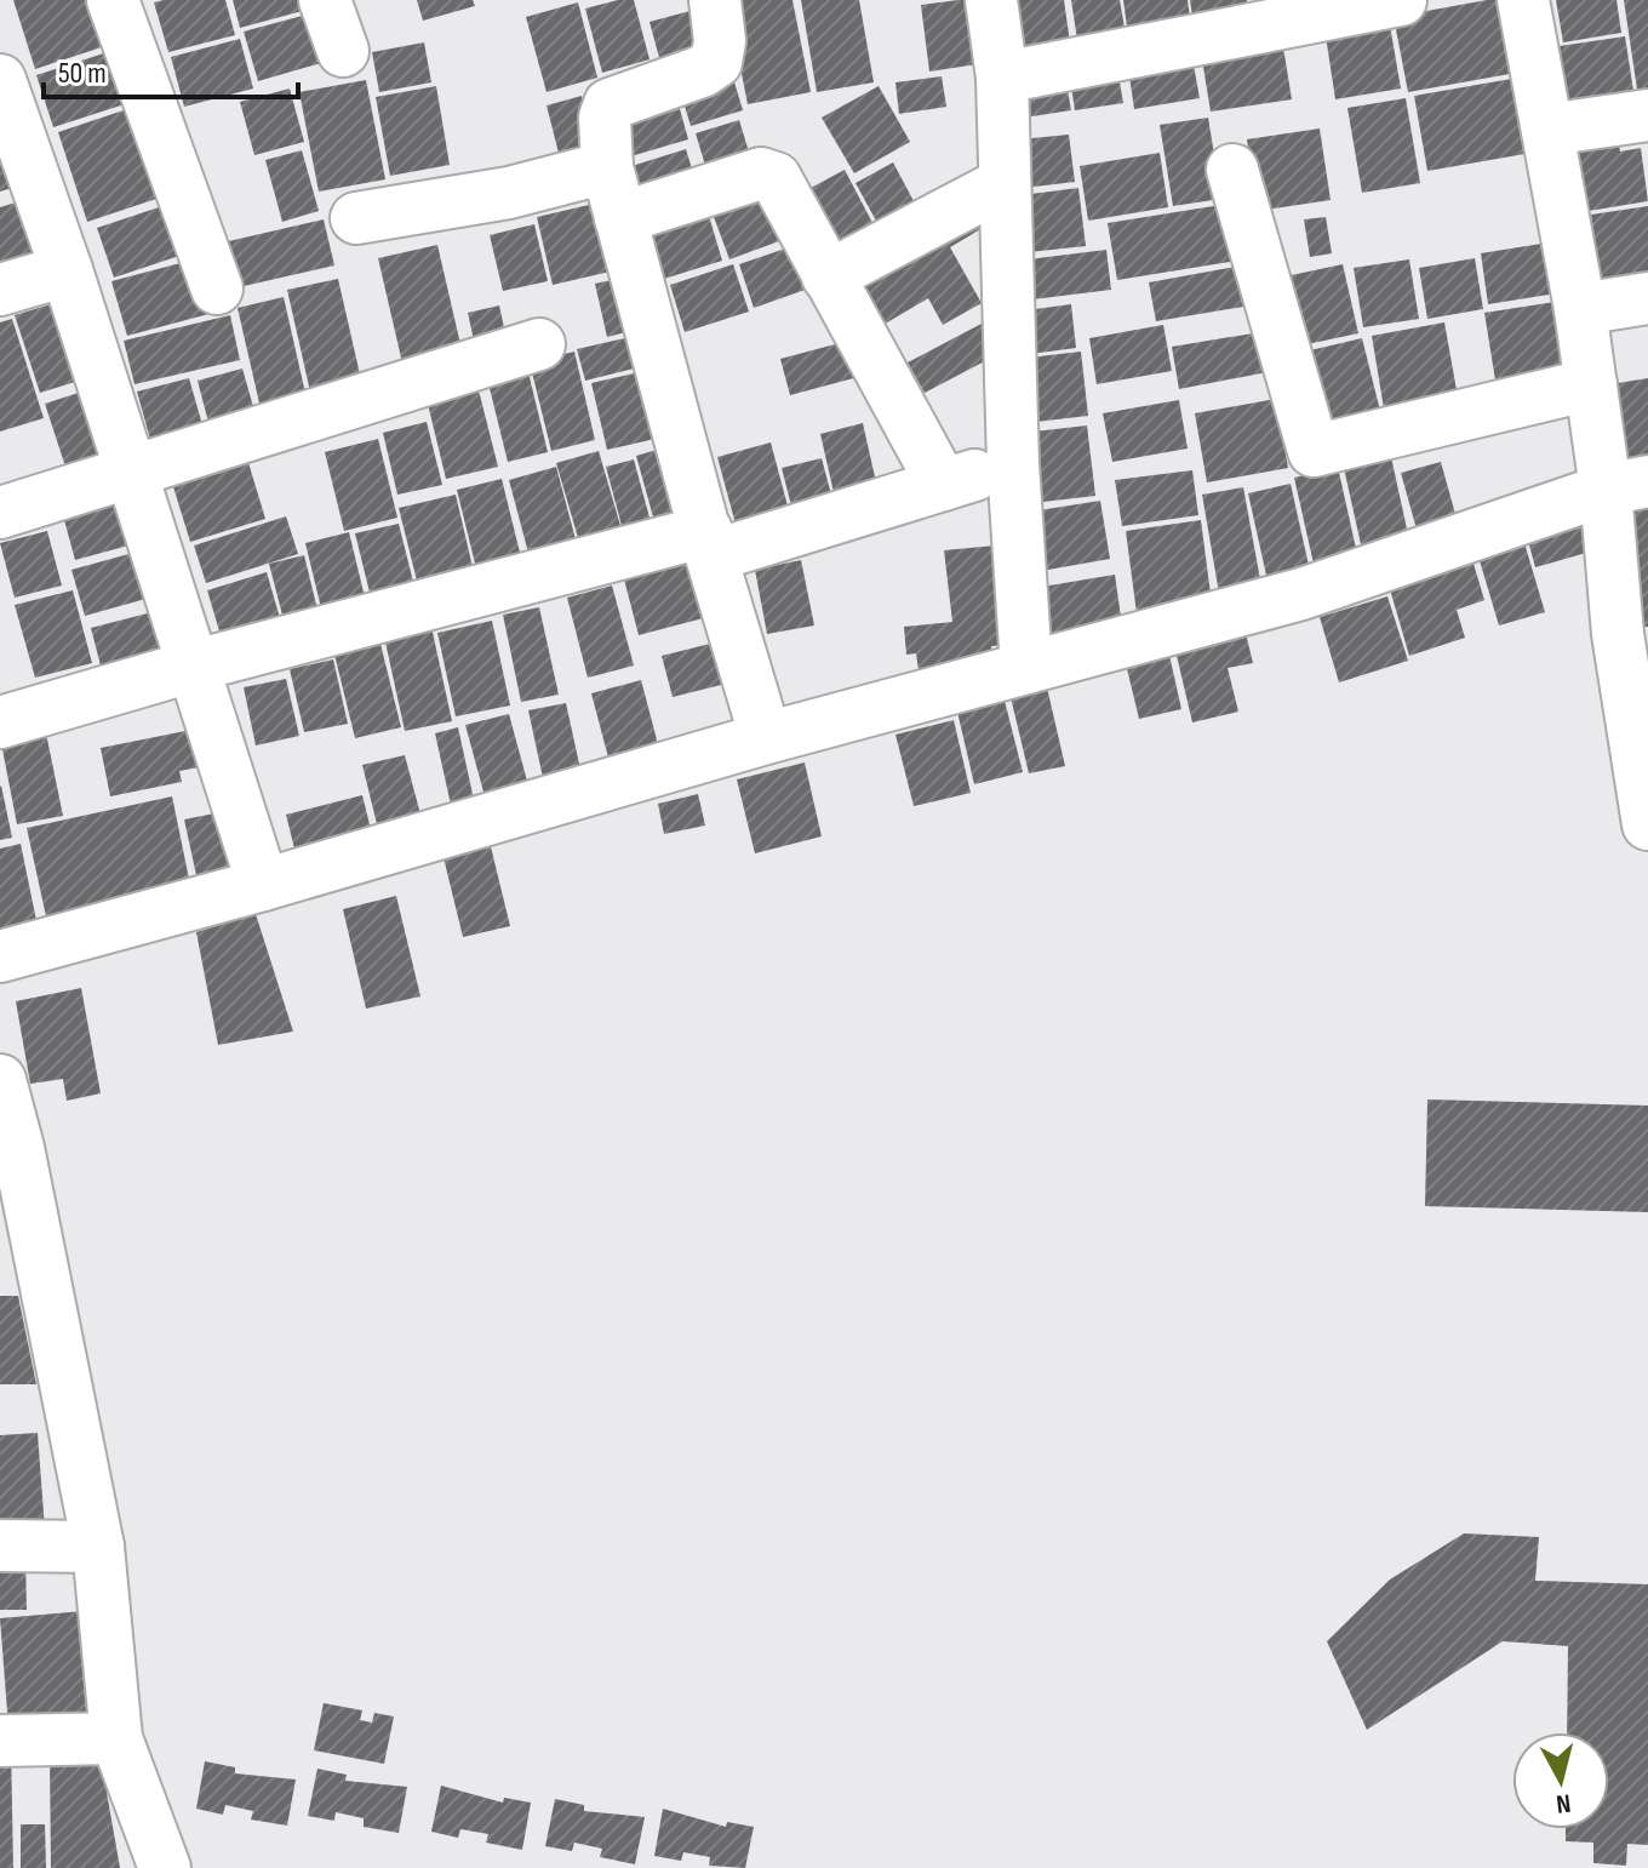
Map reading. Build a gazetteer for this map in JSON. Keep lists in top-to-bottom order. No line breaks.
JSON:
{"scale_bar":"50 m","north":"bottom"}
